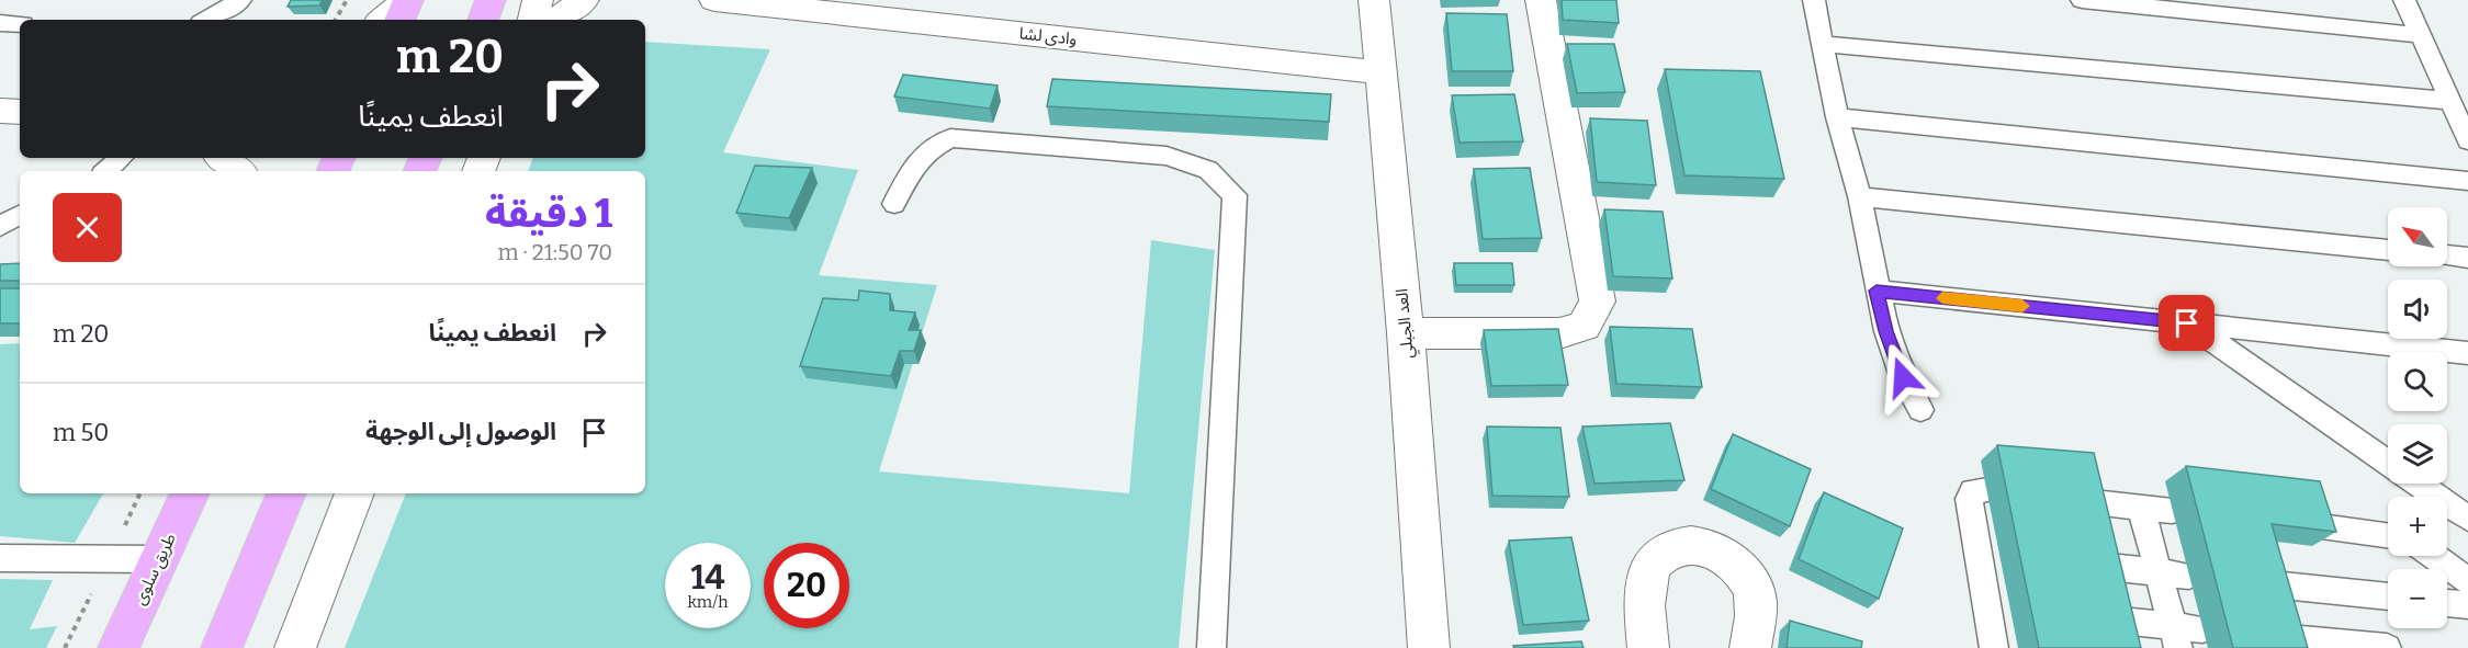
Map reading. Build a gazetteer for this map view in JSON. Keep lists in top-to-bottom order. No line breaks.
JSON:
{"streets":{"highway":["طريق سلوى"],"street":["وادى لشا","العد الجبلي"]},"crossings":[["وادى لشا","العد الجبلي"]],"north":"top left","page":{"turn":["20 m","انعطف يمينًا"],"heading":["1 دقيقة","70 m · 21:50"],"map_buttons":["+","−"],"list":[{"name":"انعطف يمينًا","value":"20 m"},{"name":"الوصول إلى الوجهة","value":"50 m"}],"speed":"14 km/h","limit":"20"}}
